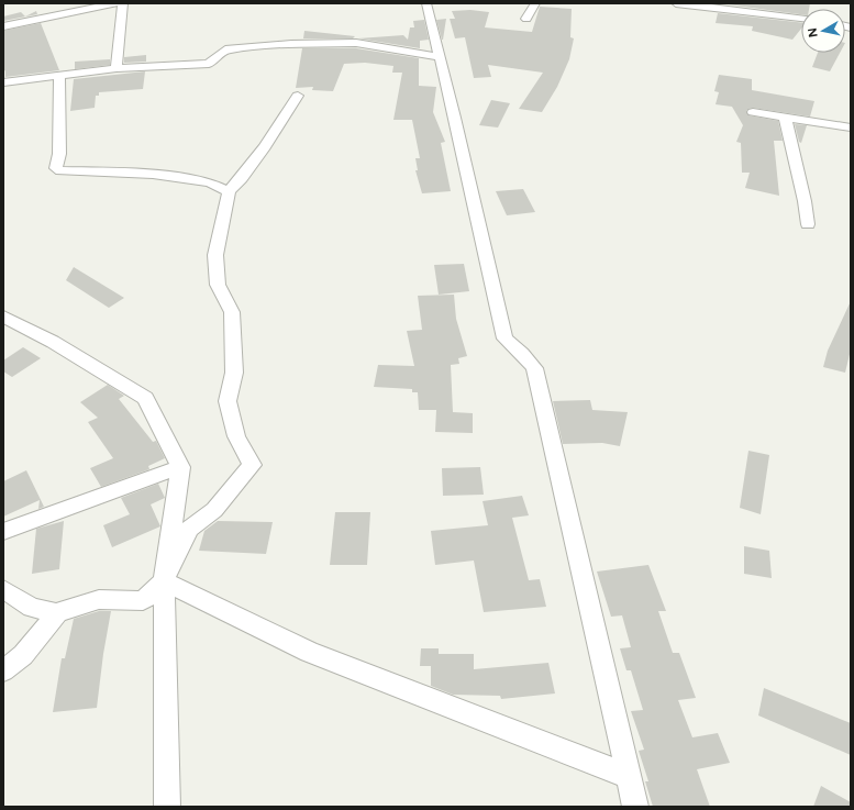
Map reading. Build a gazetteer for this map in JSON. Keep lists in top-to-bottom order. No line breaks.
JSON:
{"north":"left"}
